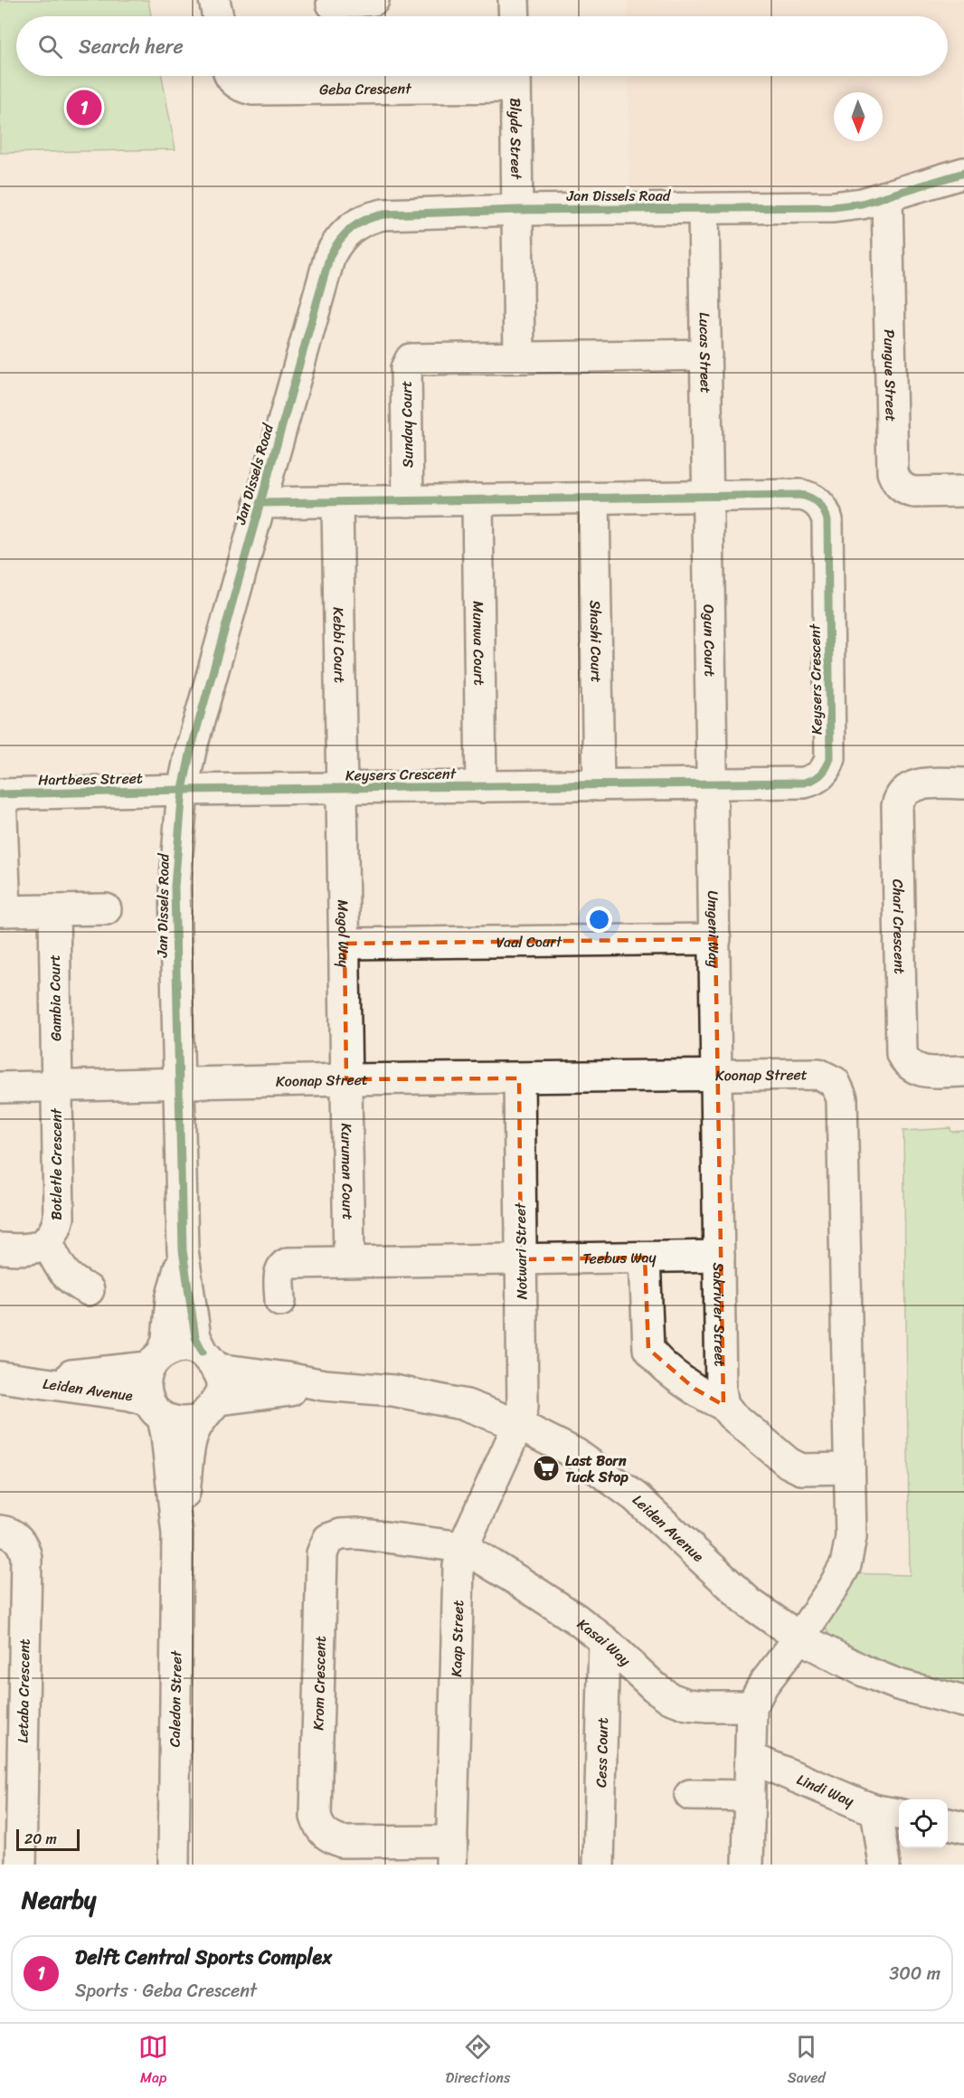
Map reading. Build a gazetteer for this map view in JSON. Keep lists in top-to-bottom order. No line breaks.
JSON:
{"streets":{"street":["Geba Crescent","Blyde Street","Jan Dissels Road","Lucas Street","Pungue Street","Sunday Court","Ogun Court","Shashi Court","Munwa Court","Kebbi Court","Keysers Crescent","Hartbees Street","Chari Crescent","Umgeni Way","Magol Way","Vaal Court","Gambia Court","Koonap Street","Botletle Crescent","Kuruman Court","Notwari Street","Teebus Way","Sakrivier Street","Leiden Avenue","Kaap Street","Kasai Way","Krom Crescent","Letaba Crescent","Caledon Street","Cess Court","Lindi Way"]},"crossings":[["Geba Crescent","Blyde Street"],["Blyde Street","Jan Dissels Road"],["Jan Dissels Road","Lucas Street"],["Jan Dissels Road","Pungue Street"],["Jan Dissels Road","Keysers Crescent"],["Jan Dissels Road","Hartbees Street"],["Jan Dissels Road","Koonap Street"],["Jan Dissels Road","Botletle Crescent"],["Jan Dissels Road","Leiden Avenue"],["Jan Dissels Road","Caledon Street"],["Lucas Street","Sunday Court"],["Lucas Street","Ogun Court"],["Lucas Street","Keysers Crescent"],["Sunday Court","Keysers Crescent"],["Ogun Court","Keysers Crescent"],["Ogun Court","Umgeni Way"],["Shashi Court","Keysers Crescent"],["Munwa Court","Keysers Crescent"],["Kebbi Court","Keysers Crescent"],["Kebbi Court","Magol Way"],["Keysers Crescent","Hartbees Street"],["Keysers Crescent","Umgeni Way"],["Keysers Crescent","Magol Way"],["Umgeni Way","Vaal Court"],["Umgeni Way","Koonap Street"],["Umgeni Way","Sakrivier Street"],["Magol Way","Vaal Court"],["Magol Way","Koonap Street"],["Magol Way","Kuruman Court"],["Gambia Court","Botletle Crescent"],["Koonap Street","Botletle Crescent"],["Koonap Street","Kuruman Court"],["Koonap Street","Notwari Street"],["Koonap Street","Sakrivier Street"],["Koonap Street","Leiden Avenue"],["Koonap Street","Kasai Way"],["Notwari Street","Teebus Way"],["Notwari Street","Leiden Avenue"],["Notwari Street","Kaap Street"],["Teebus Way","Sakrivier Street"],["Leiden Avenue","Kaap Street"],["Leiden Avenue","Caledon Street"],["Kaap Street","Kasai Way"],["Kaap Street","Krom Crescent"],["Kasai Way","Krom Crescent"],["Kasai Way","Cess Court"]],"places":{"supermarket":["Last Born Tuck Stop"]},"scale_bar":"20 m","north":"bottom","page":{"search":"Search here","pins":"1","scale":"20 m","heading":"Nearby","list":[{"mark":"1","name":"Delft Central Sports Complex","note":"Sports · Geba Crescent","value":"300 m"}],"nav":["Map","Directions","Saved"]}}
